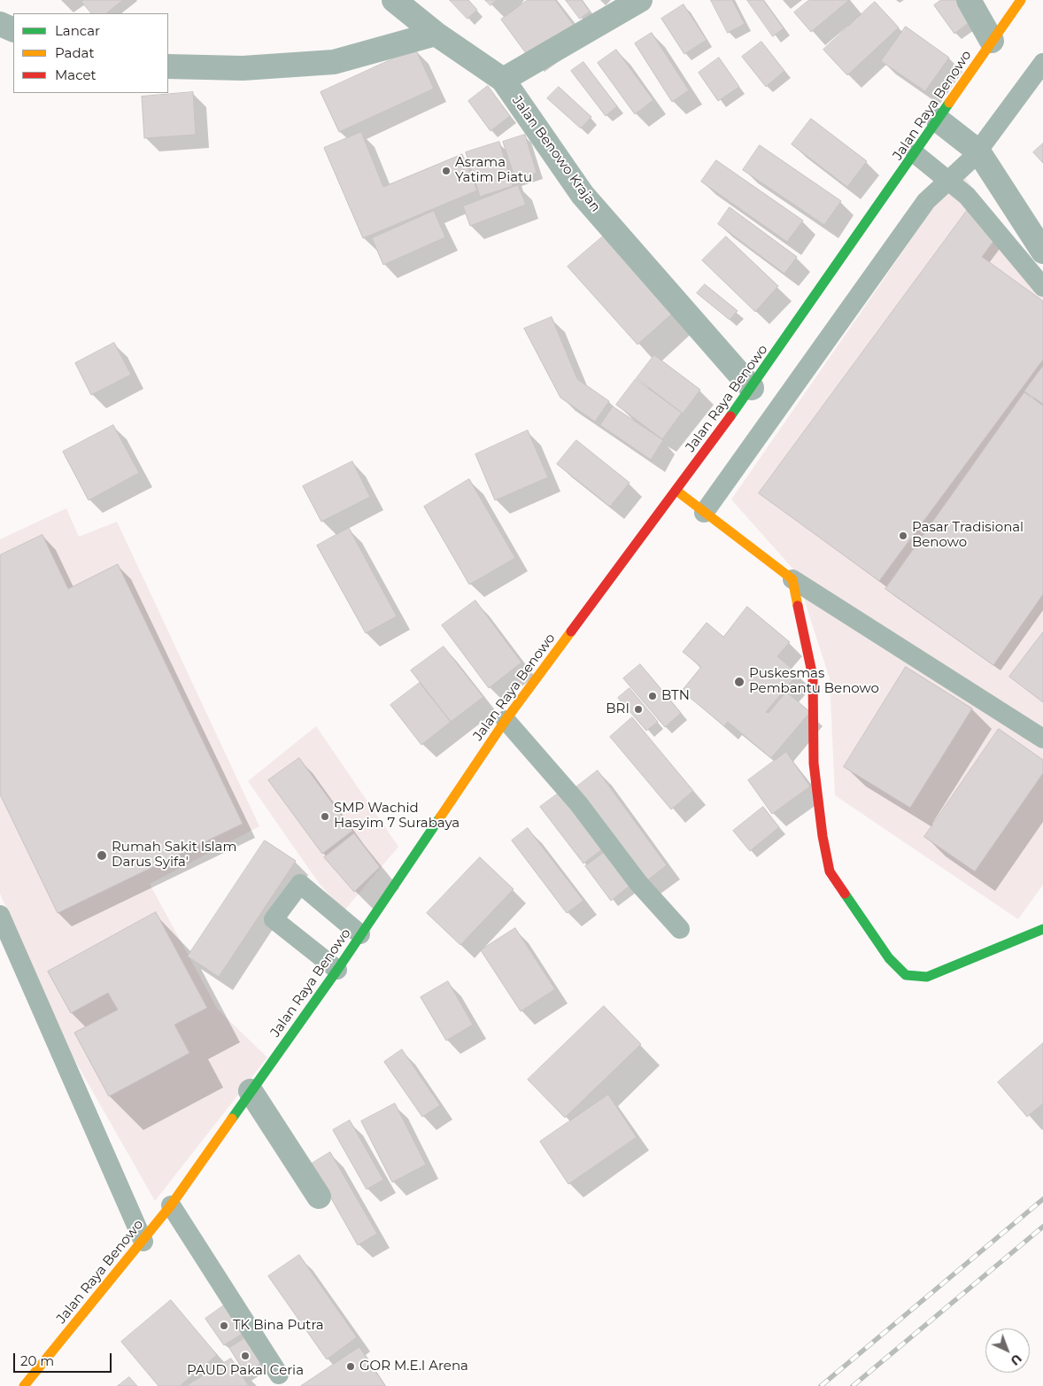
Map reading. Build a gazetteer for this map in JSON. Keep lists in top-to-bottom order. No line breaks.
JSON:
{"streets":{"main road":["Jalan Raya Benowo"],"street":["Jalan Benowo Krajan"]},"crossings":[["Jalan Raya Benowo","Jalan Benowo Krajan"]],"places":["Asrama Yatim Piatu","Pasar Tradisional Benowo","Puskesmas Pembantu Benowo","BTN","BRI","SMP Wachid Hasyim 7 Surabaya","Rumah Sakit Islam Darus Syifa'","TK Bina Putra","PAUD Pakal Ceria","GOR M.E.I Arena"],"legend":["Lancar","Padat","Macet"],"scale_bar":"20 m","north":"bottom right"}
